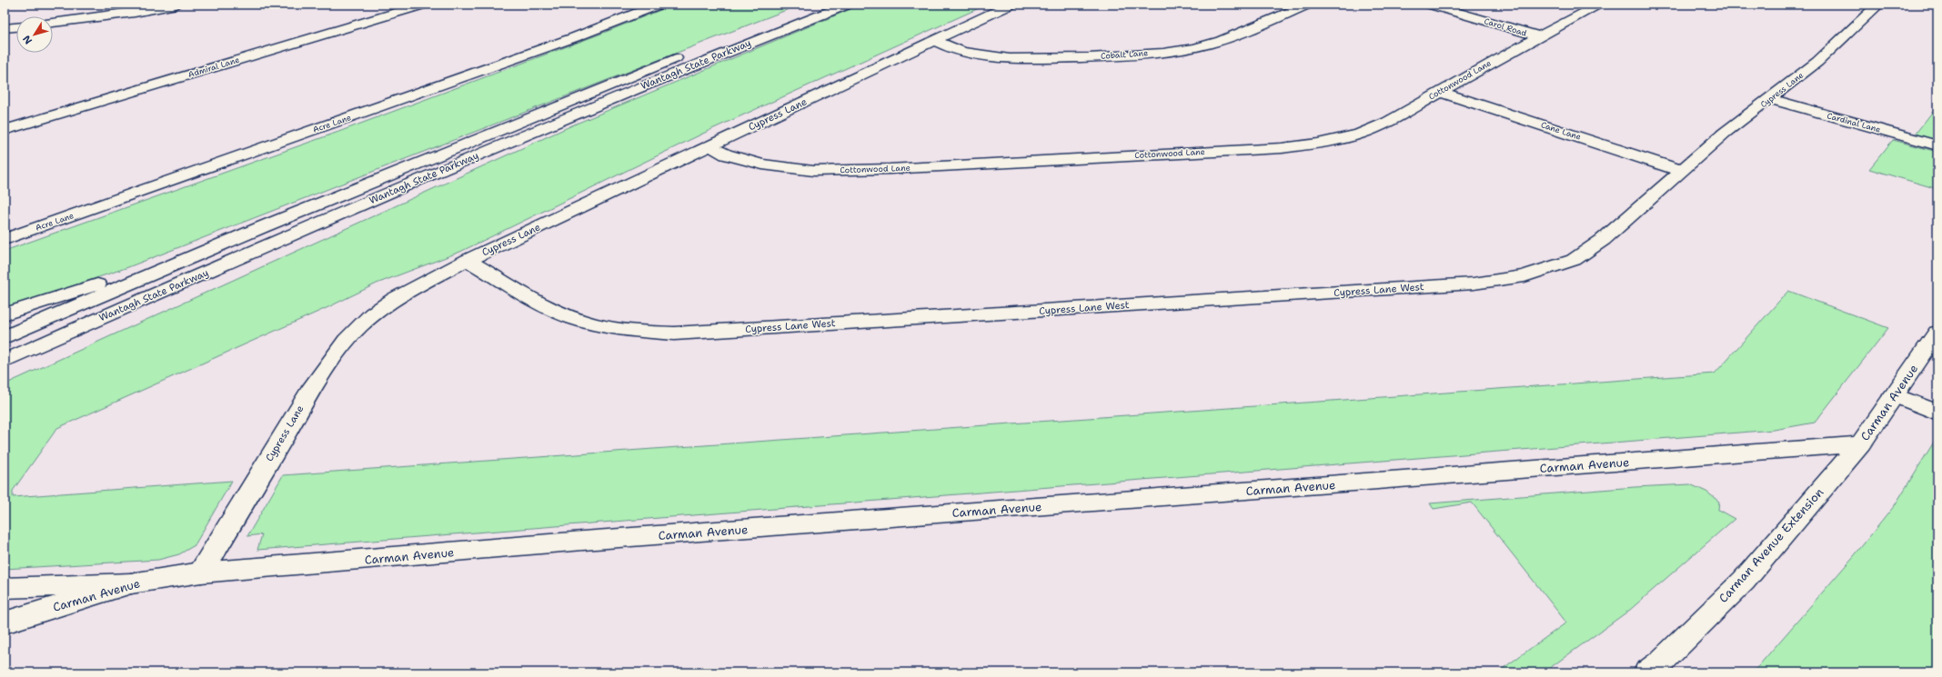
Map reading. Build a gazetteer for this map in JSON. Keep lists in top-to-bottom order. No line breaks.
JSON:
{"streets":{"main road":["Carol Road","Cobalt Lane","Wantagh State Parkway","Admiral Lane","Cottonwood Lane","Cypress Lane","Cardinal Lane","Acre Lane","Cane Lane","Cypress Lane West","Carman Avenue","Carman Avenue Extension"]},"crossings":[["Carol Road","Cottonwood Lane"],["Cobalt Lane","Cypress Lane"],["Cottonwood Lane","Cypress Lane"],["Cottonwood Lane","Cane Lane"],["Cypress Lane","Cardinal Lane"],["Cypress Lane","Cane Lane"],["Cypress Lane","Cypress Lane West"],["Cypress Lane","Carman Avenue"],["Cane Lane","Cypress Lane West"],["Carman Avenue","Carman Avenue Extension"]],"north":"bottom left"}
